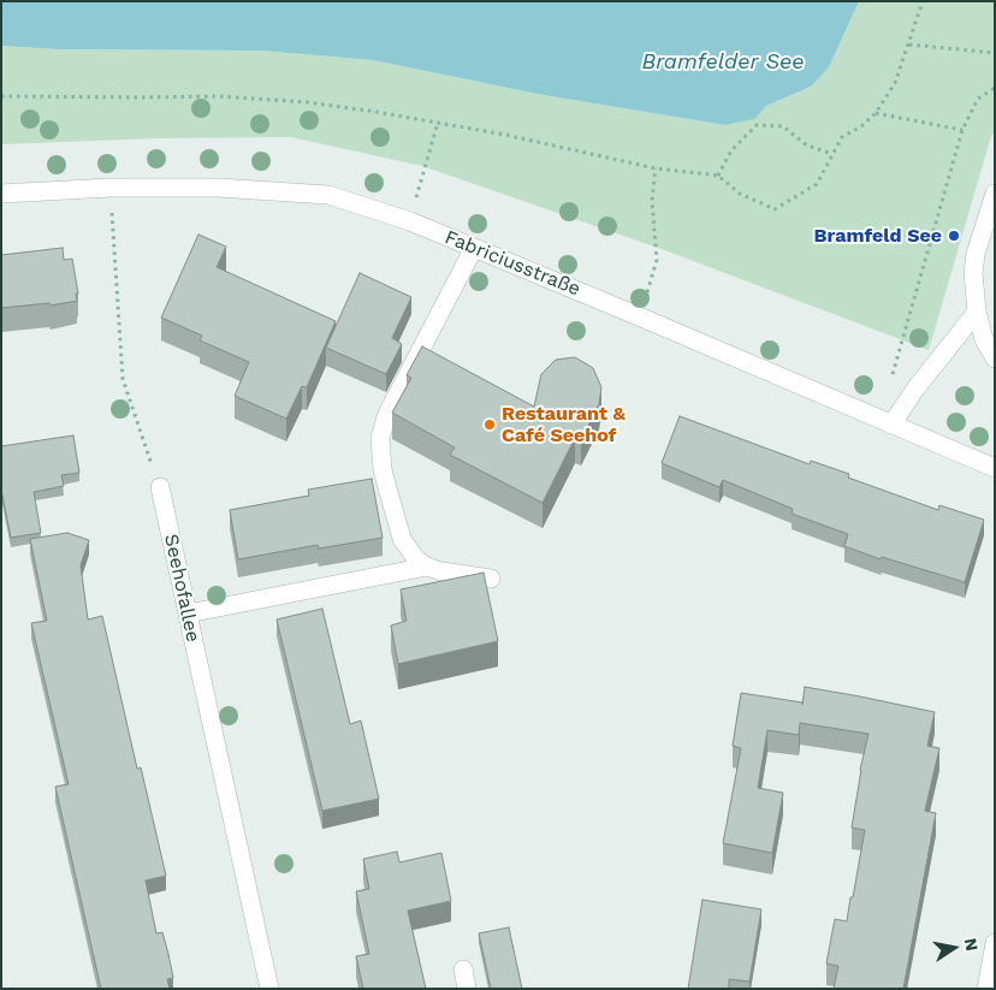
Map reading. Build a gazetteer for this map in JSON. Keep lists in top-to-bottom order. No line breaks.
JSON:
{"streets":{"street":["Fabriciusstraße","Seehofallee"]},"water":["Bramfelder See"],"places":["Bramfeld See","Restaurant & Café Seehof"],"north":"right"}
